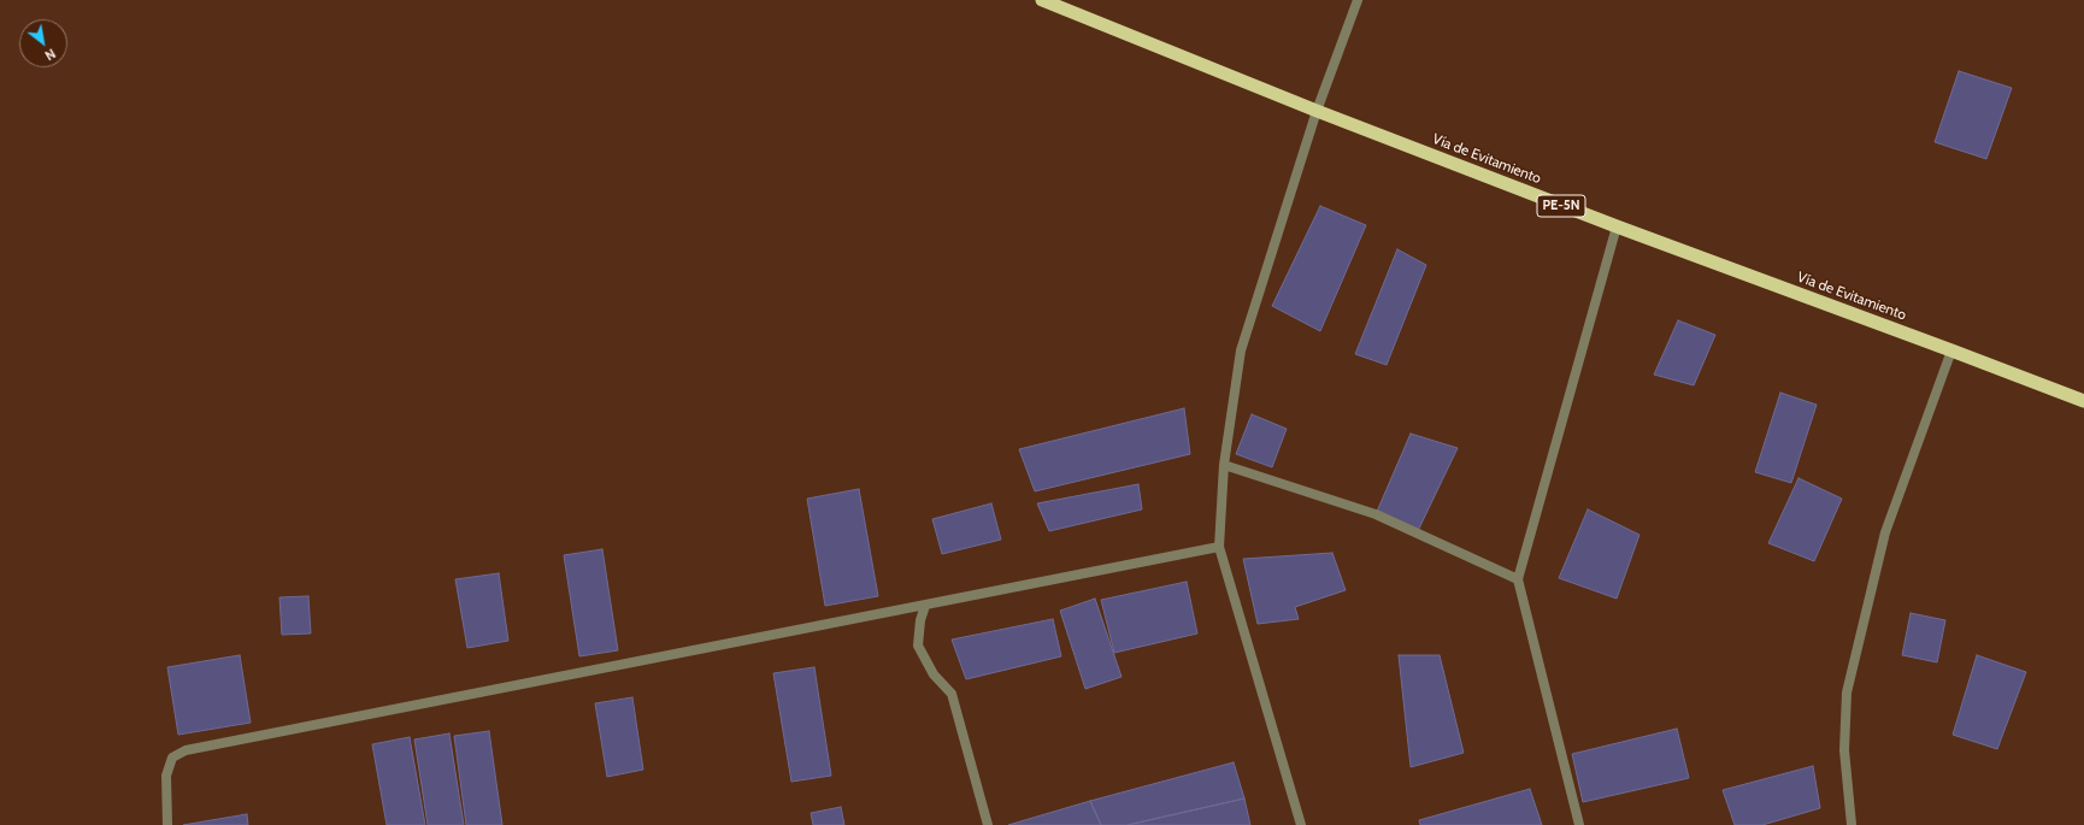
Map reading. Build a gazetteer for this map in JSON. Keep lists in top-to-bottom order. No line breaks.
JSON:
{"streets":{"highway":["Vía de Evitamiento","PE-5N"]},"north":"bottom right"}
